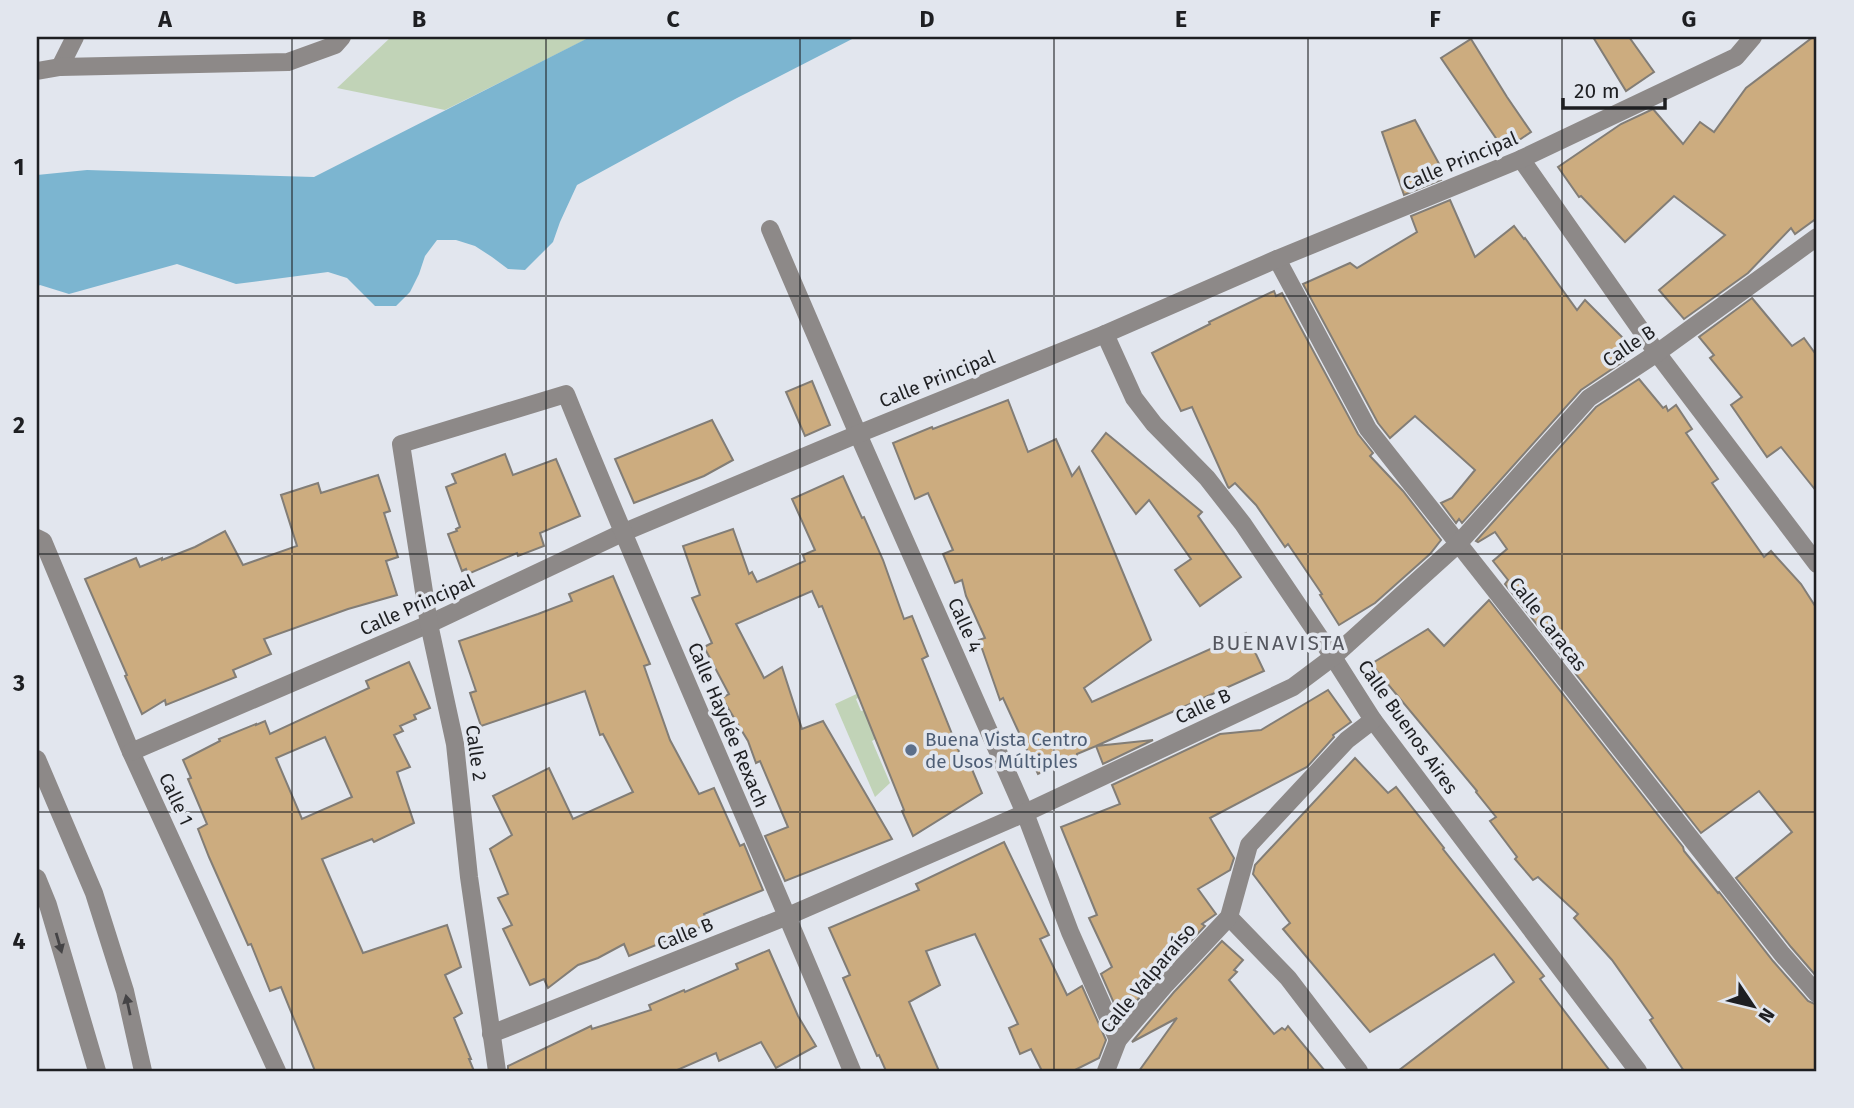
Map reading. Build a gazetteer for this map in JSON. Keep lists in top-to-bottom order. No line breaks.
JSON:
{"streets":{"street":["Calle Principal","Calle B","Calle Caracas","Calle 4","Calle Haydée Rexach","Calle Buenos Aires","Calle 2","Calle 1","Calle Valparaíso"]},"crossings":[["Calle Principal","Calle Caracas"],["Calle Principal","Calle 4"],["Calle Principal","Calle Haydée Rexach"],["Calle Principal","Calle Buenos Aires"],["Calle Principal","Calle 2"],["Calle Principal","Calle 1"],["Calle B","Calle Caracas"],["Calle B","Calle 4"],["Calle B","Calle Haydée Rexach"],["Calle B","Calle Buenos Aires"],["Calle B","Calle 2"],["Calle 4","Calle Valparaíso"],["Calle Haydée Rexach","Calle 2"]],"districts":["BUENAVISTA"],"places":["Buena Vista Centro de Usos Múltiples"],"scale_bar":"20 m","north":"bottom right","grid":{"columns":["A","B","C","D","E","F","G"],"rows":["1","2","3","4"]}}
